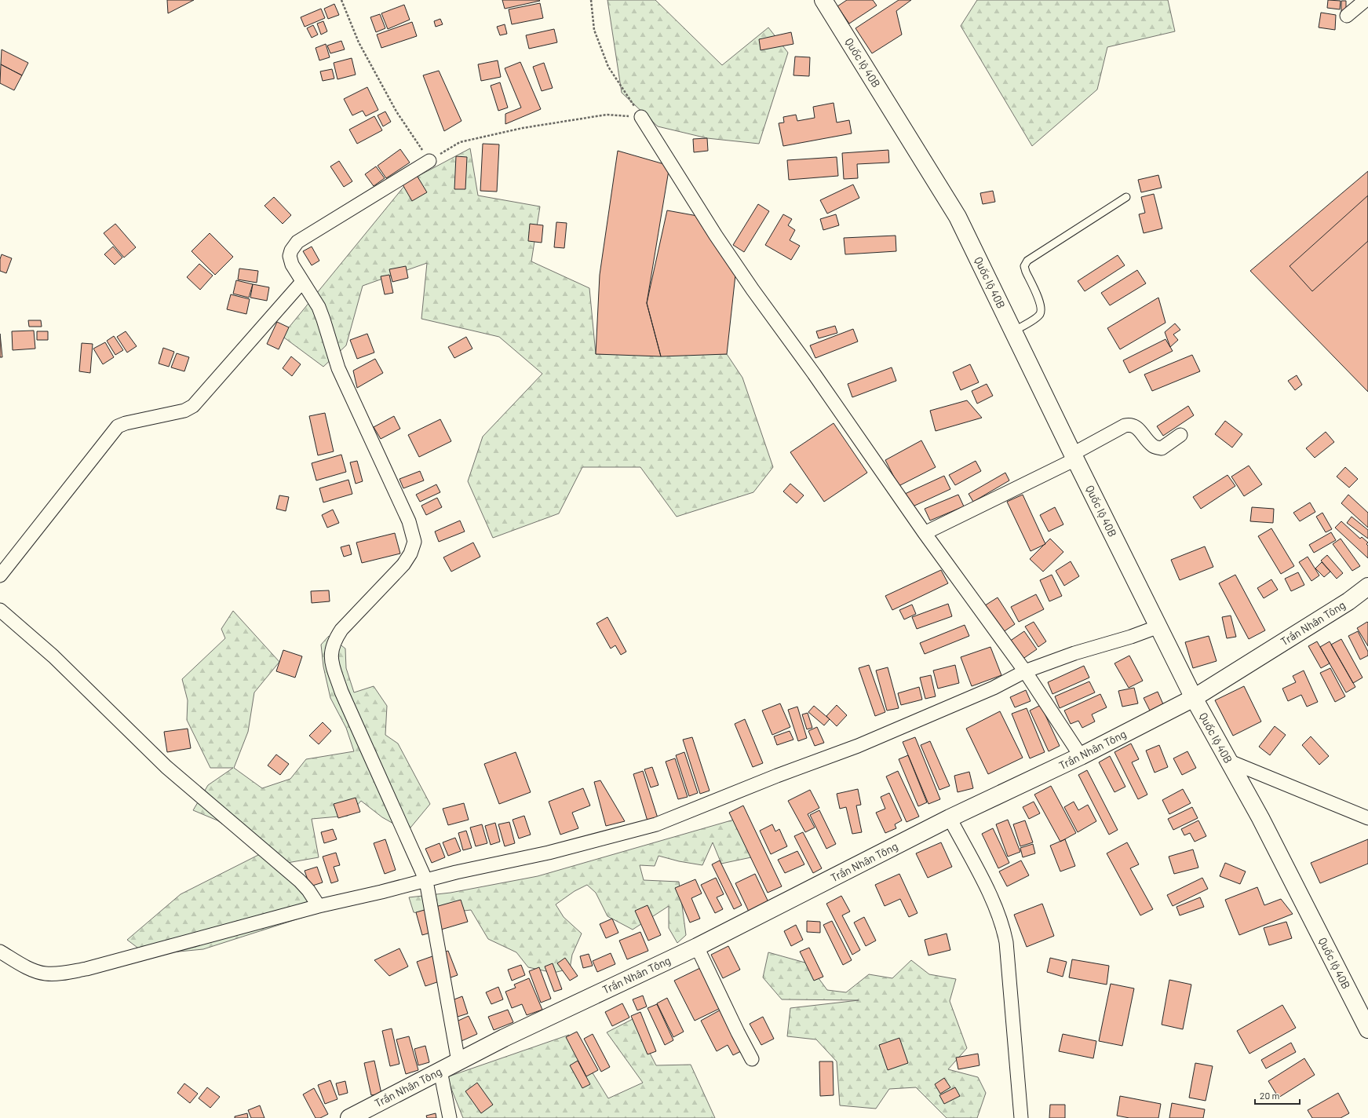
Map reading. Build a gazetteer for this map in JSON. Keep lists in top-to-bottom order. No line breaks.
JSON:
{"streets":{"main road":["Quốc lộ 40B","Trần Nhân Tông"]},"crossings":[["Quốc lộ 40B","Trần Nhân Tông"]],"scale_bar":"20 m"}
